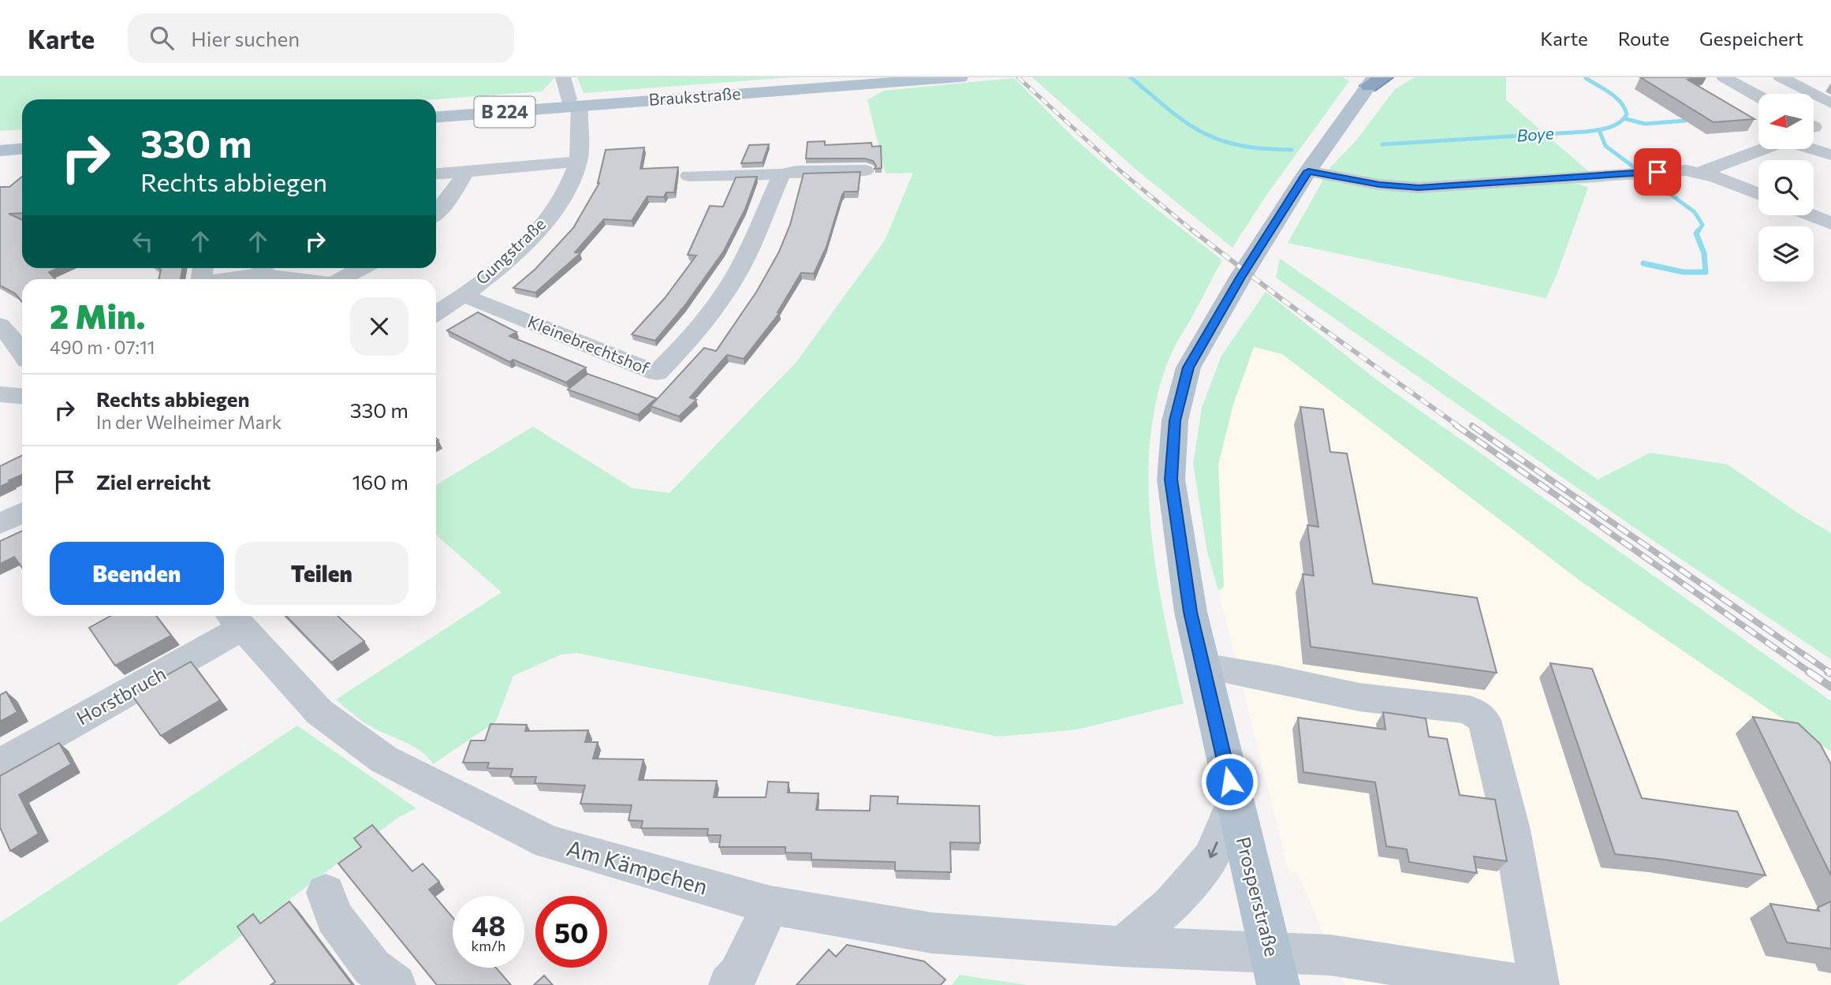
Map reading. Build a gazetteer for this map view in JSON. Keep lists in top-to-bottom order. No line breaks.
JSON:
{"streets":{"main road":["Braukstraße","B 224","Prosperstraße"],"street":["Gungstraße","Kleinebrechtshof","Horstbruch","Am Kämpchen"]},"crossings":[["Braukstraße","Gungstraße"],["Gungstraße","Kleinebrechtshof"],["Horstbruch","Am Kämpchen"],["Am Kämpchen","Prosperstraße"]],"water":["Boye"],"north":"left","page":{"header":"Karte","search":"Hier suchen","nav":["Karte","Route","Gespeichert"],"turn":["330 m","Rechts abbiegen"],"heading":["2 Min.","490 m · 07:11"],"list":[{"name":"Rechts abbiegen","note":"In der Welheimer Mark","value":"330 m"},{"name":"Ziel erreicht","value":"160 m"}],"buttons":["Beenden","Teilen"],"speed":"48 km/h","limit":"50"}}
